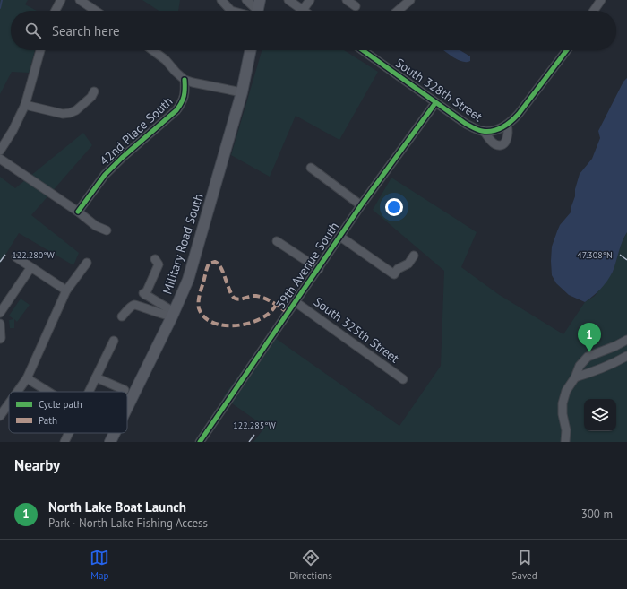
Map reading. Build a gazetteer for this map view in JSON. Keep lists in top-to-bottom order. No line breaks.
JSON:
{"streets":{"main road":["Military Road South"],"street":["South 328th Street","42nd Place South","39th Avenue South","South 325th Street"]},"crossings":[["South 328th Street","39th Avenue South"],["39th Avenue South","South 325th Street"]],"legend":["Cycle path","Path"],"page":{"search":"Search here","pins":"1","heading":"Nearby","list":[{"mark":"1","name":"North Lake Boat Launch","note":"Park · North Lake Fishing Access","value":"300 m"}],"nav":["Map","Directions","Saved"]},"coordinates":["122.280°W","47.308°N","122.285°W"]}
